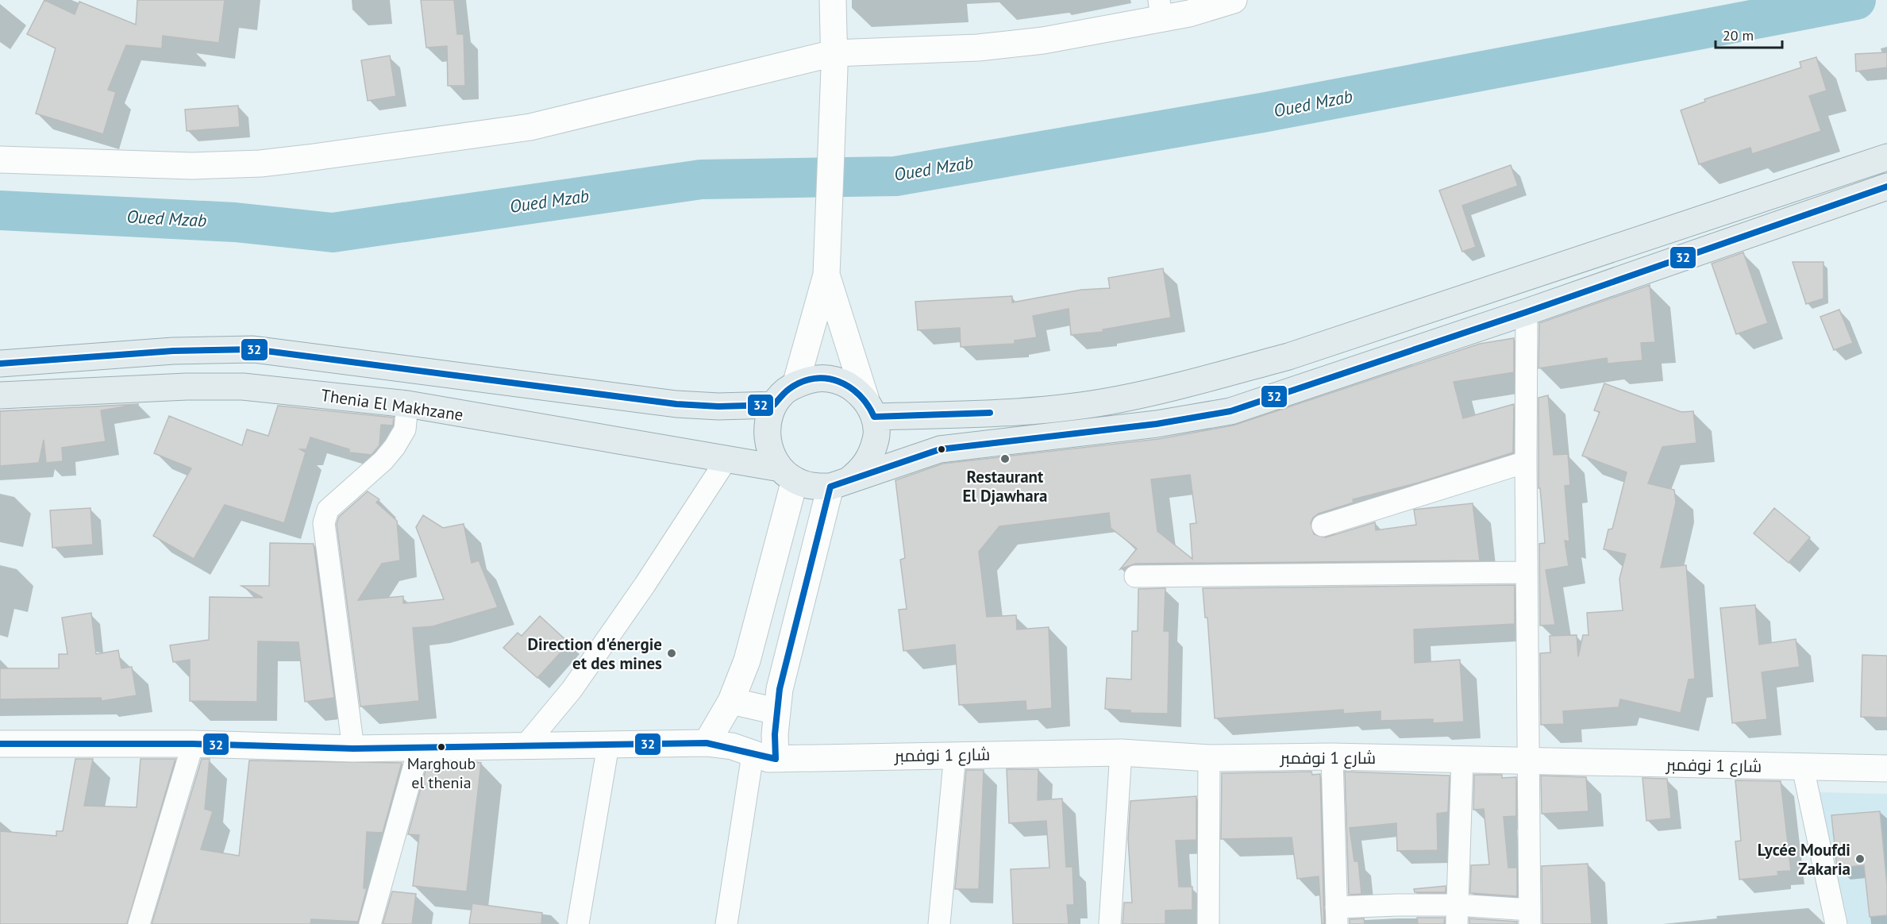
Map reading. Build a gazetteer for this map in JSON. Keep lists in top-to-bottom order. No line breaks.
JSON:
{"streets":{"main road":["Thenia El Makhzane","شارع 1 نوفمبر"]},"water":["Oued Mzab"],"places":["Restaurant El Djawhara","Direction d'énergie et des mines","Marghoub el thenia","Lycée Moufdi Zakaria"],"lines":["transit line 32"],"scale_bar":"20 m"}
